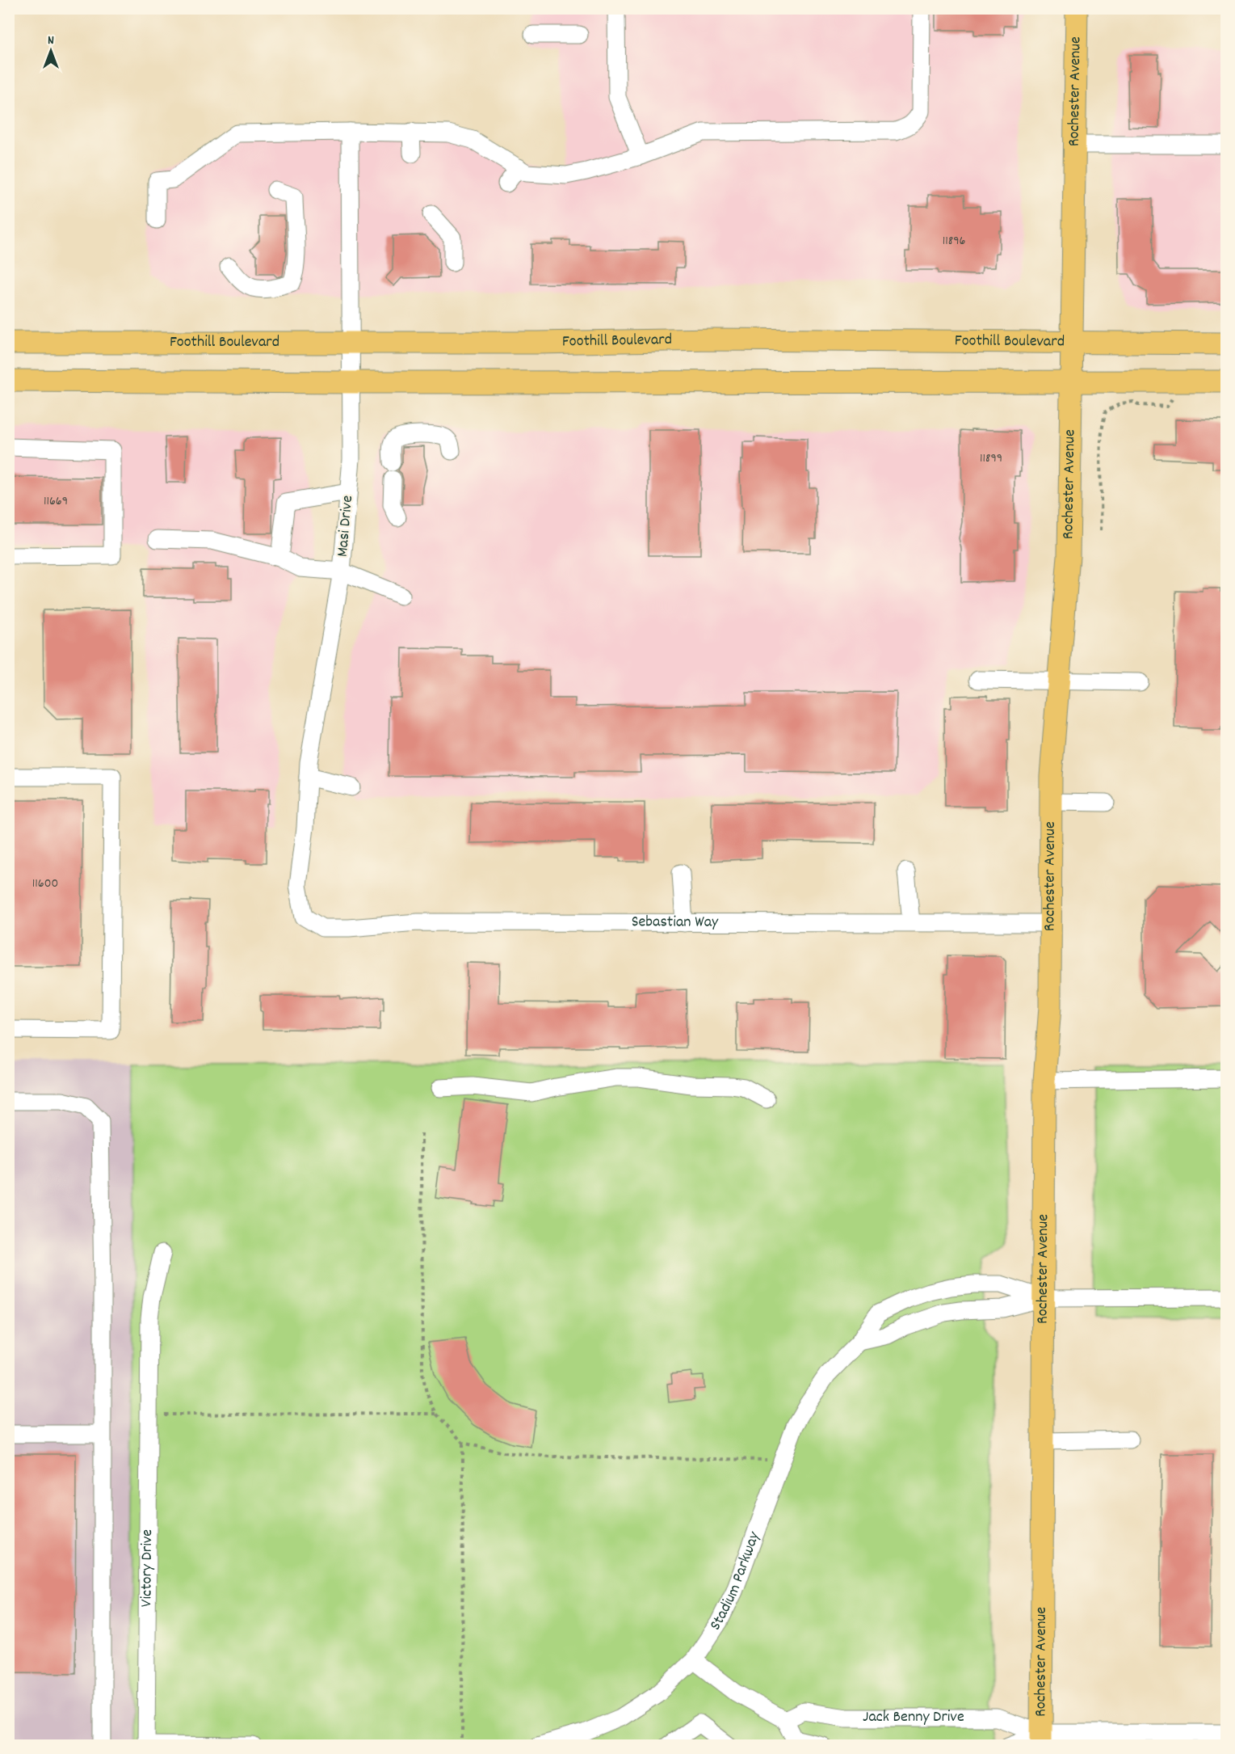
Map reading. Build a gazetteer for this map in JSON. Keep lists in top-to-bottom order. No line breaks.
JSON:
{"streets":{"main road":["Rochester Avenue","Foothill Boulevard"],"street":["Masi Drive","Sebastian Way","Victory Drive","Stadium Parkway","Jack Benny Drive"]},"crossings":[["Rochester Avenue","Foothill Boulevard"],["Rochester Avenue","Sebastian Way"],["Rochester Avenue","Stadium Parkway"],["Rochester Avenue","Jack Benny Drive"],["Foothill Boulevard","Masi Drive"],["Masi Drive","Sebastian Way"]],"house_numbers":["11896","11899","11669","11600"],"north":"top"}
